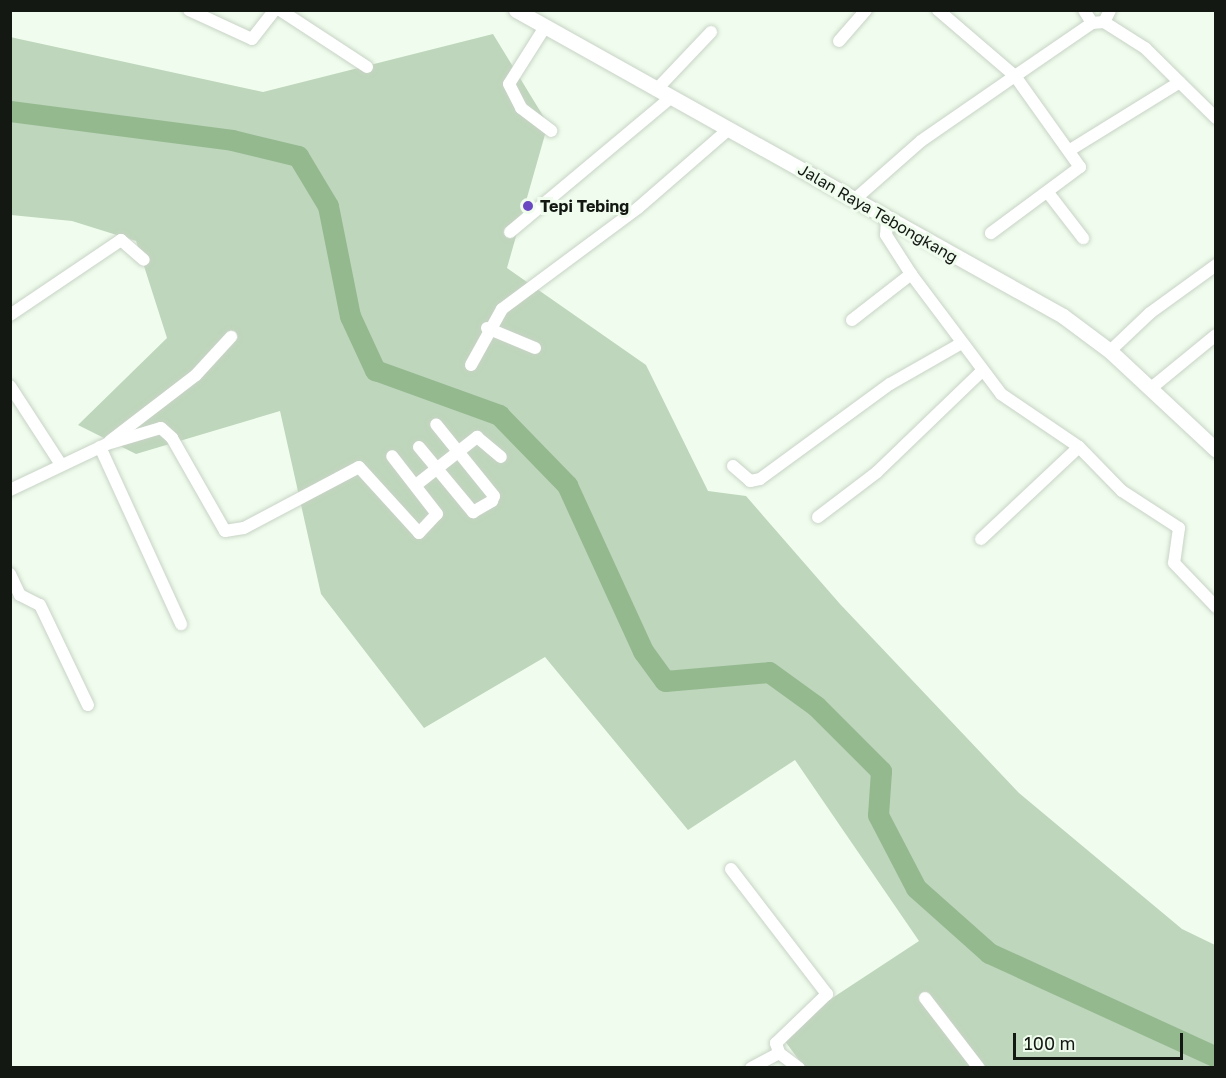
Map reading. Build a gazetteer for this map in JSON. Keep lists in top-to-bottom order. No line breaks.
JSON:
{"streets":{"main road":["Jalan Raya Tebongkang"]},"places":["Tepi Tebing"],"scale_bar":"100 m"}
